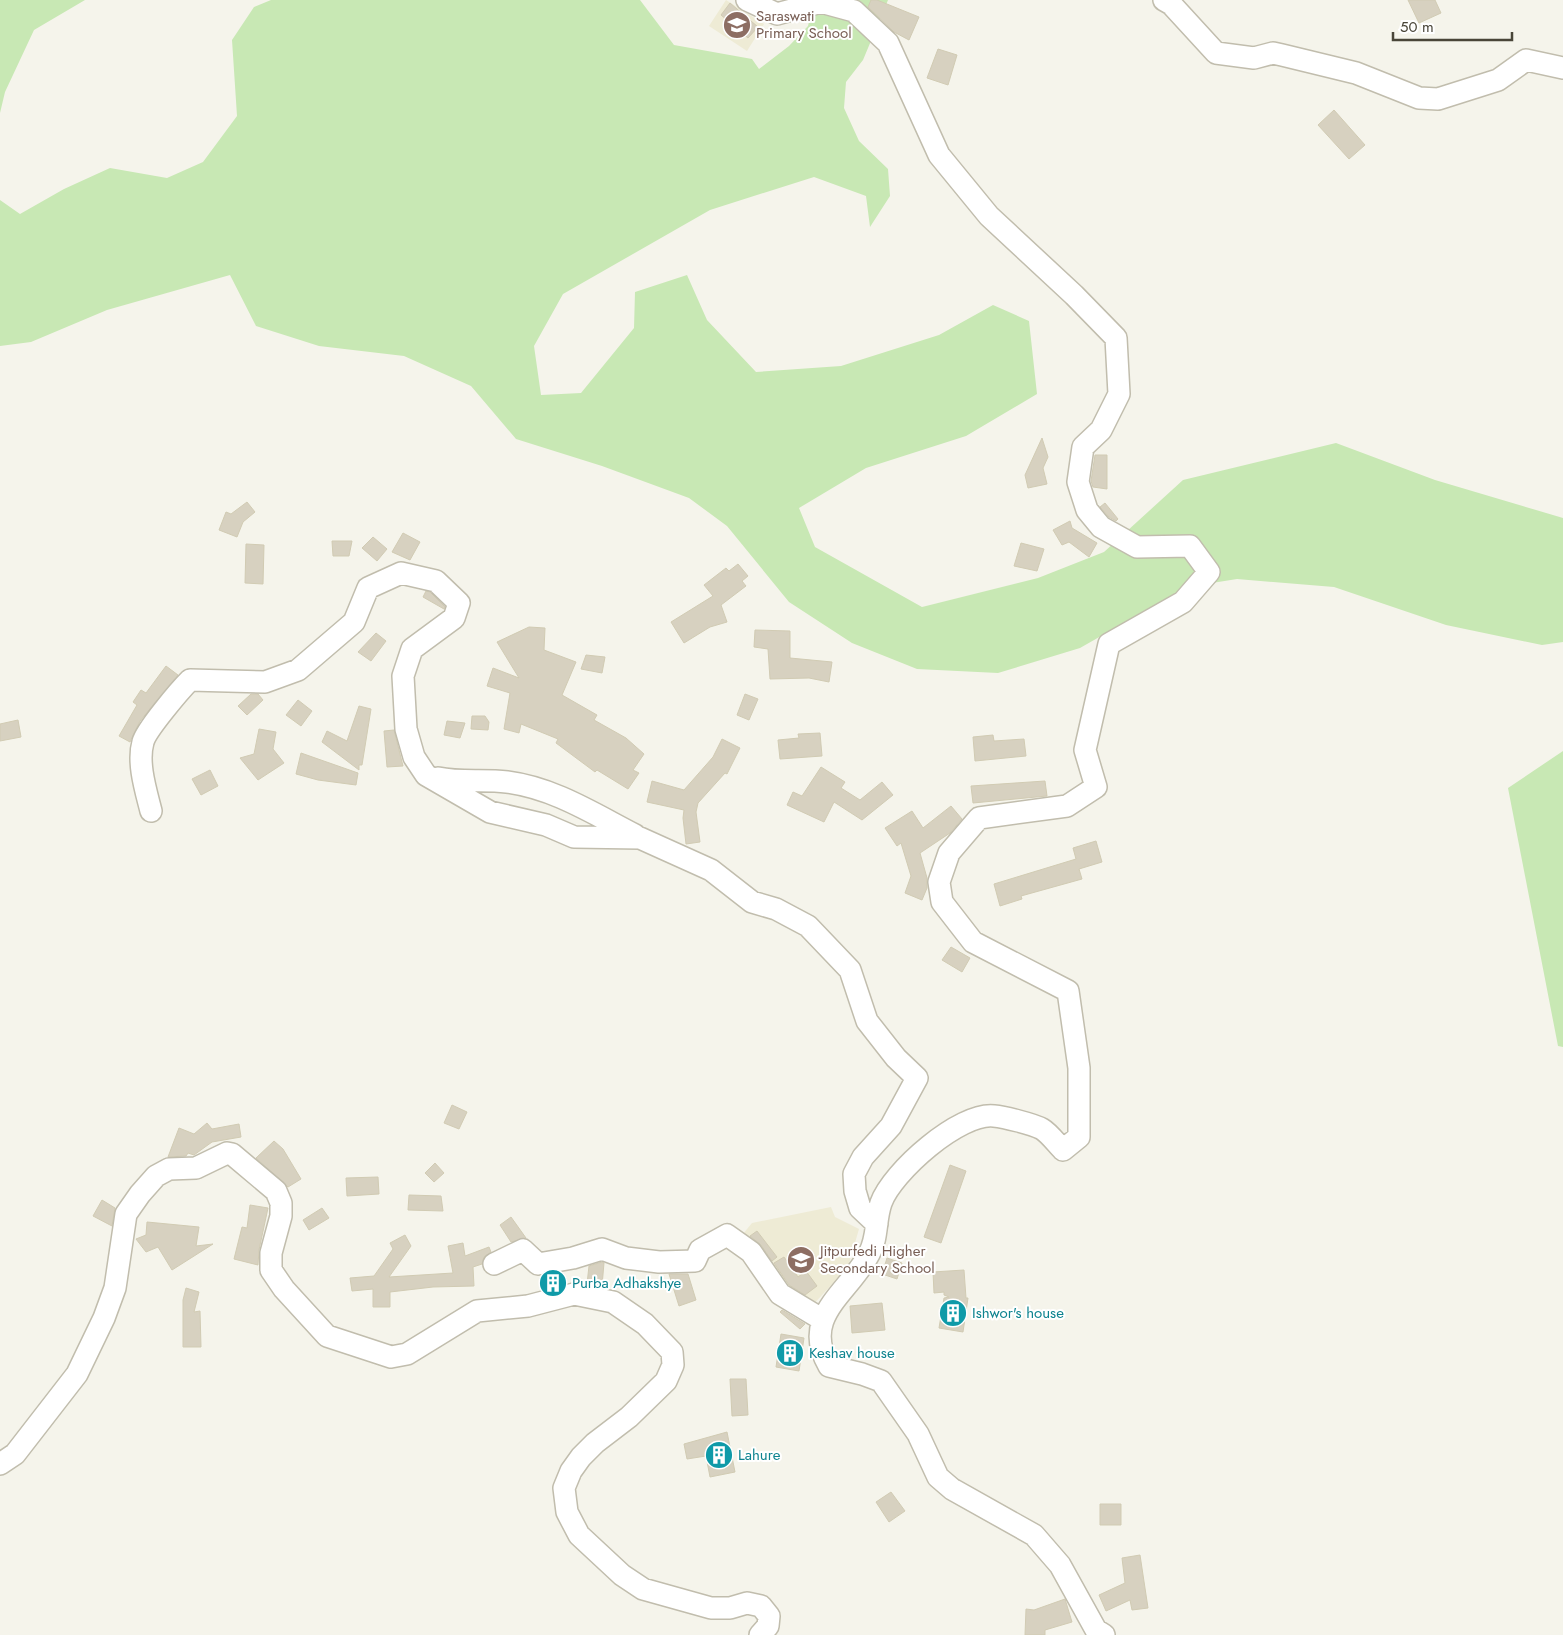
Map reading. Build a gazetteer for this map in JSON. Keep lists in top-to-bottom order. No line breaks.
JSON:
{"places":{"school or university":["Saraswati Primary School","Jitpurfedi Higher Secondary School"],"building":["Purba Adhakshye","Ishwor's house","Keshav house","Lahure"]},"scale_bar":"50 m"}
